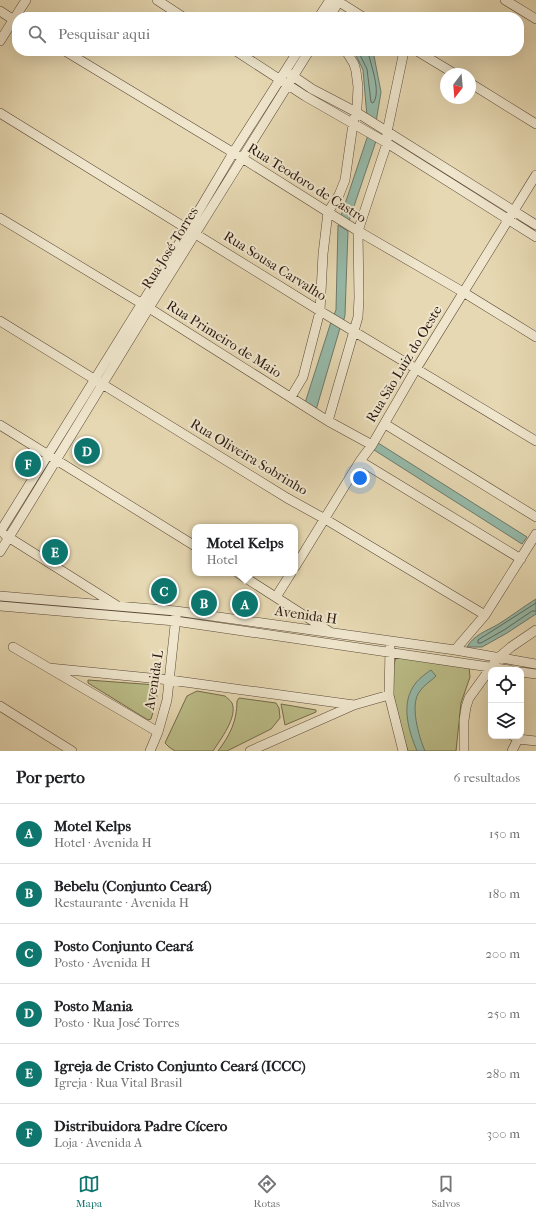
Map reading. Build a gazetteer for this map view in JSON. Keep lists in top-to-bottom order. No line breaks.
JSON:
{"streets":{"street":["Rua Teodoro de Castro","Rua José Torres","Rua Sousa Carvalho","Rua Primeiro de Maio","Rua São Luiz do Oeste","Rua Oliveira Sobrinho","Avenida H","Avenida L"]},"crossings":[["Rua Teodoro de Castro","Rua José Torres"],["Rua Teodoro de Castro","Rua São Luiz do Oeste"],["Rua José Torres","Rua Sousa Carvalho"],["Rua José Torres","Rua Primeiro de Maio"],["Rua José Torres","Rua Oliveira Sobrinho"],["Rua Sousa Carvalho","Rua São Luiz do Oeste"],["Rua Primeiro de Maio","Rua São Luiz do Oeste"],["Rua São Luiz do Oeste","Rua Oliveira Sobrinho"],["Avenida H","Avenida L"]],"north":"bottom","page":{"search":"Pesquisar aqui","pins":["D","F","E","C","B","A"],"popup":["Motel Kelps","Hotel"],"heading":["Por perto","6 resultados"],"list":[{"mark":"A","name":"Motel Kelps","note":"Hotel · Avenida H","value":"150 m"},{"mark":"B","name":"Bebelu (Conjunto Ceará)","note":"Restaurante · Avenida H","value":"180 m"},{"mark":"C","name":"Posto Conjunto Ceará","note":"Posto · Avenida H","value":"200 m"},{"mark":"D","name":"Posto Mania","note":"Posto · Rua José Torres","value":"250 m"},{"mark":"E","name":"Igreja de Cristo Conjunto Ceará (ICCC)","note":"Igreja · Rua Vital Brasil","value":"280 m"},{"mark":"F","name":"Distribuidora Padre Cícero","note":"Loja · Avenida A","value":"300 m"}],"nav":["Mapa","Rotas","Salvos"]}}
